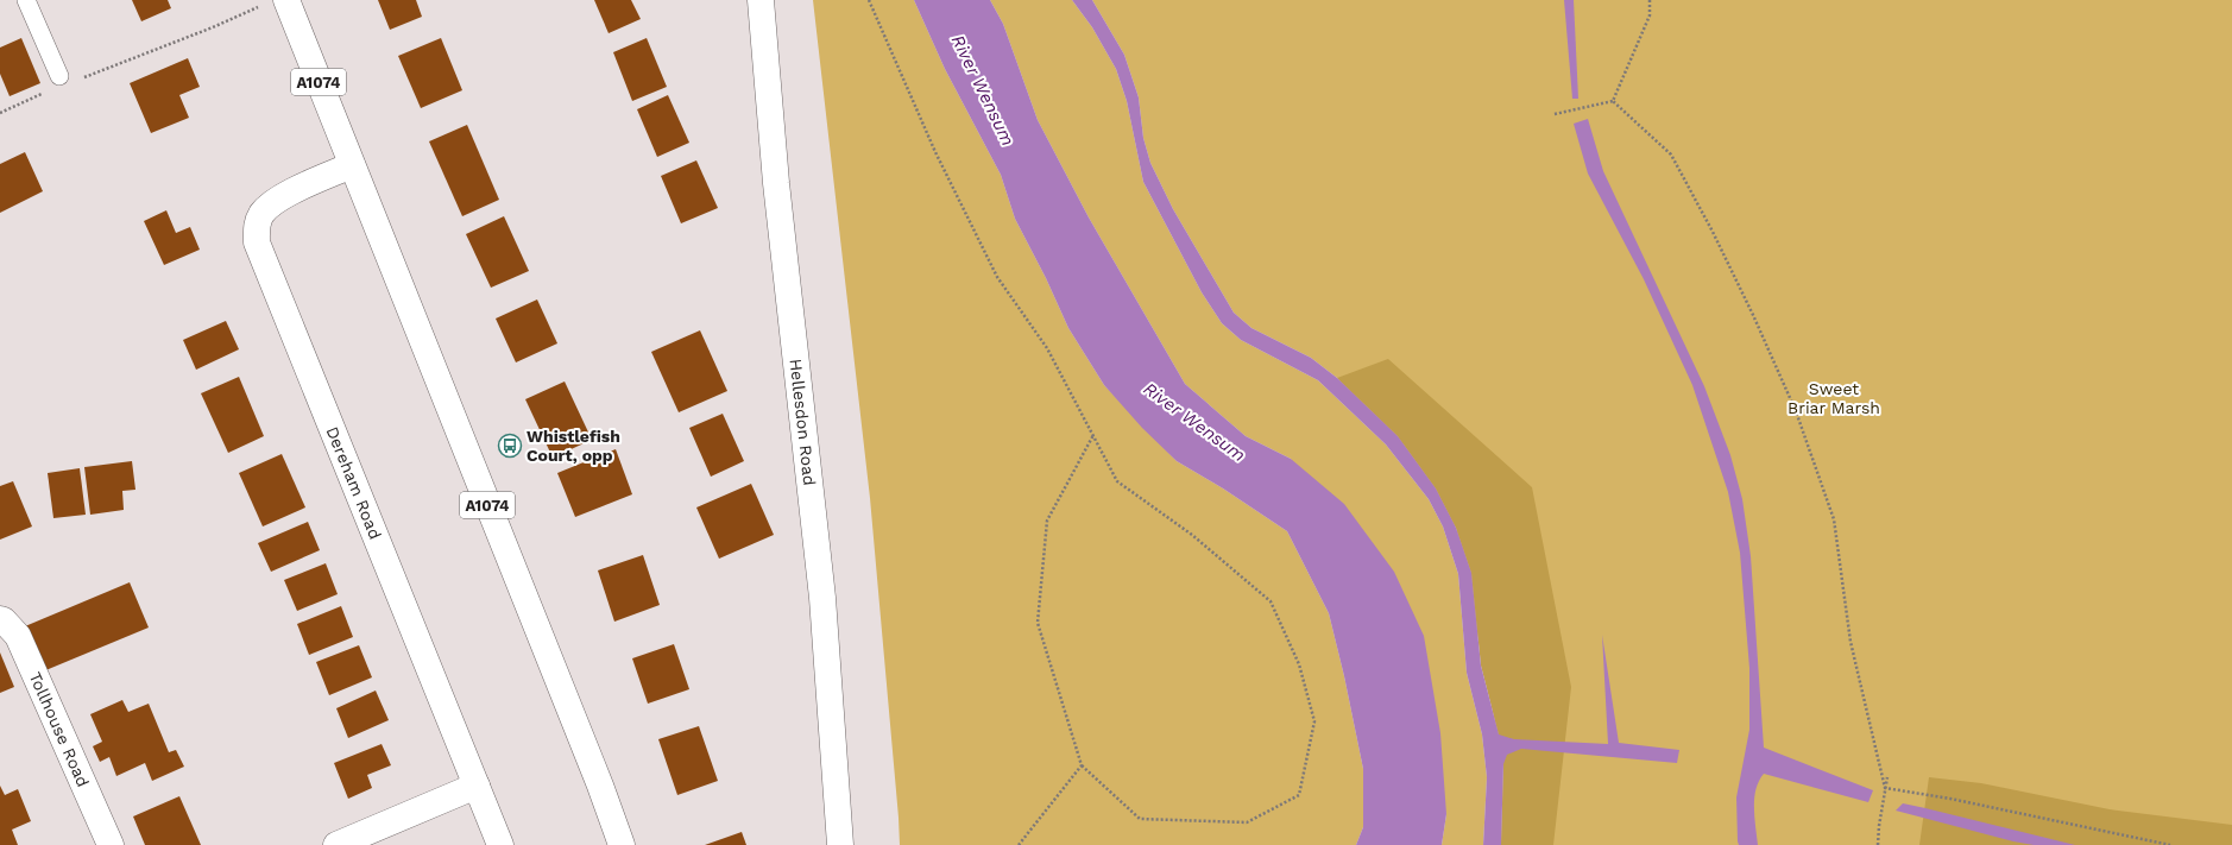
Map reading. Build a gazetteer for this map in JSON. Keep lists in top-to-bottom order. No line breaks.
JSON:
{"streets":{"main road":["A1074","Hellesdon Road","Dereham Road","Tollhouse Road"]},"crossings":[["A1074","Dereham Road"]],"water":["River Wensum"],"parks":["Sweet Briar Marsh"],"places":{"bus stop":["Whistlefish Court, opp"]}}
